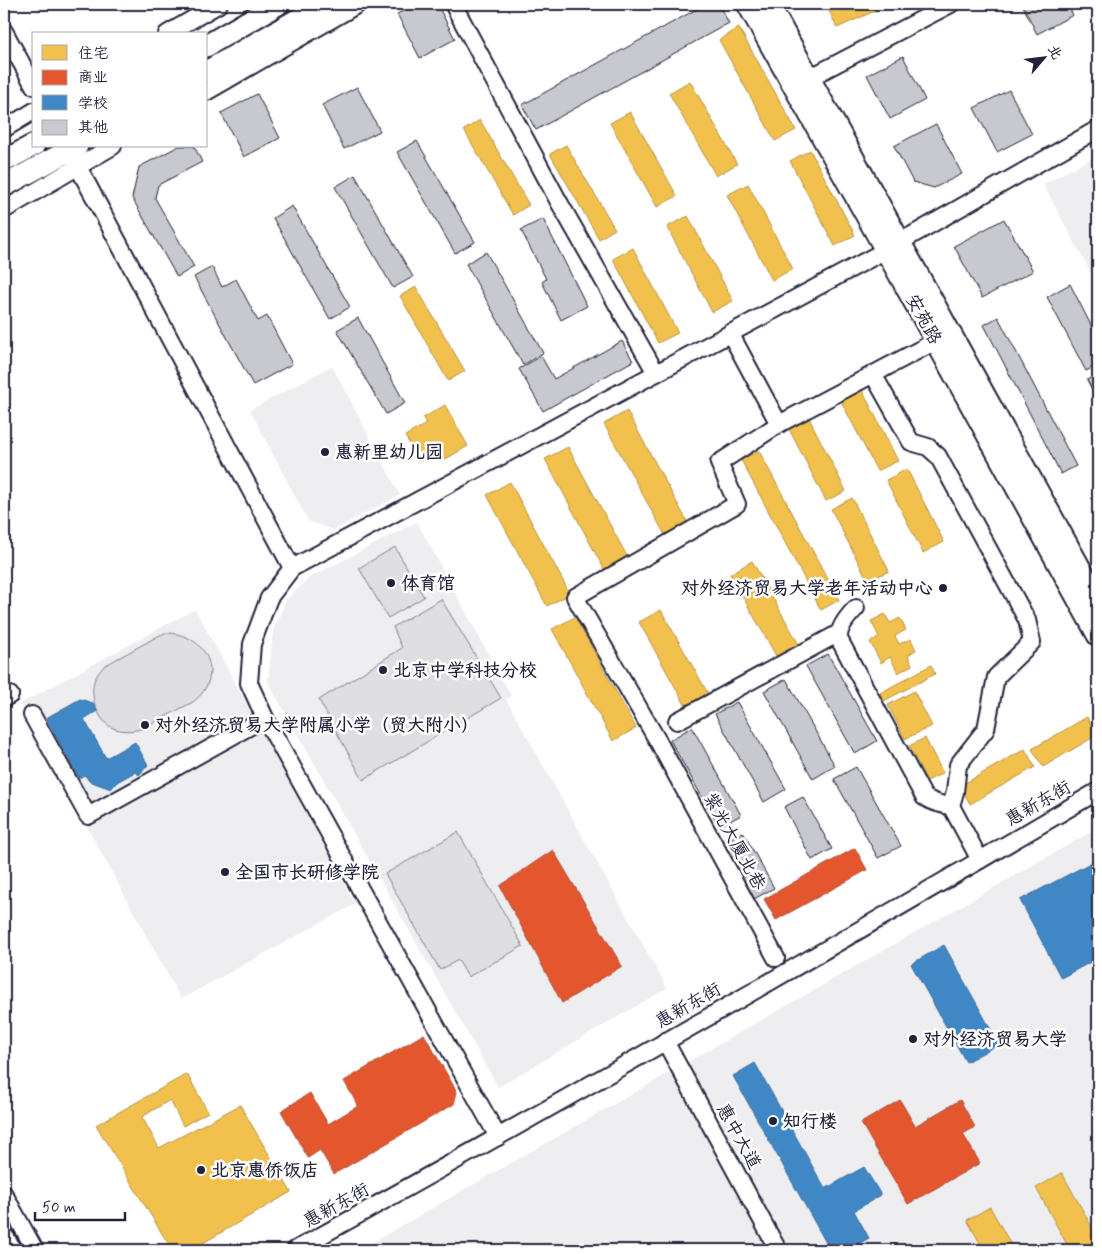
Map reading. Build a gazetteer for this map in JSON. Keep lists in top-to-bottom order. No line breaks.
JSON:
{"streets":{"main road":["安苑路"],"street":["惠新东街","紫光大厦北巷","惠中大道"]},"crossings":[["惠新东街","惠中大道"]],"places":["惠新里幼儿园","体育馆","对外经济贸易大学老年活动中心","北京中学科技分校","对外经济贸易大学附属小学（贸大附小）","全国市长研修学院","对外经济贸易大学","知行楼","北京惠侨饭店"],"legend":["住宅","商业","学校","其他"],"scale_bar":"50 m","north":"top right"}
